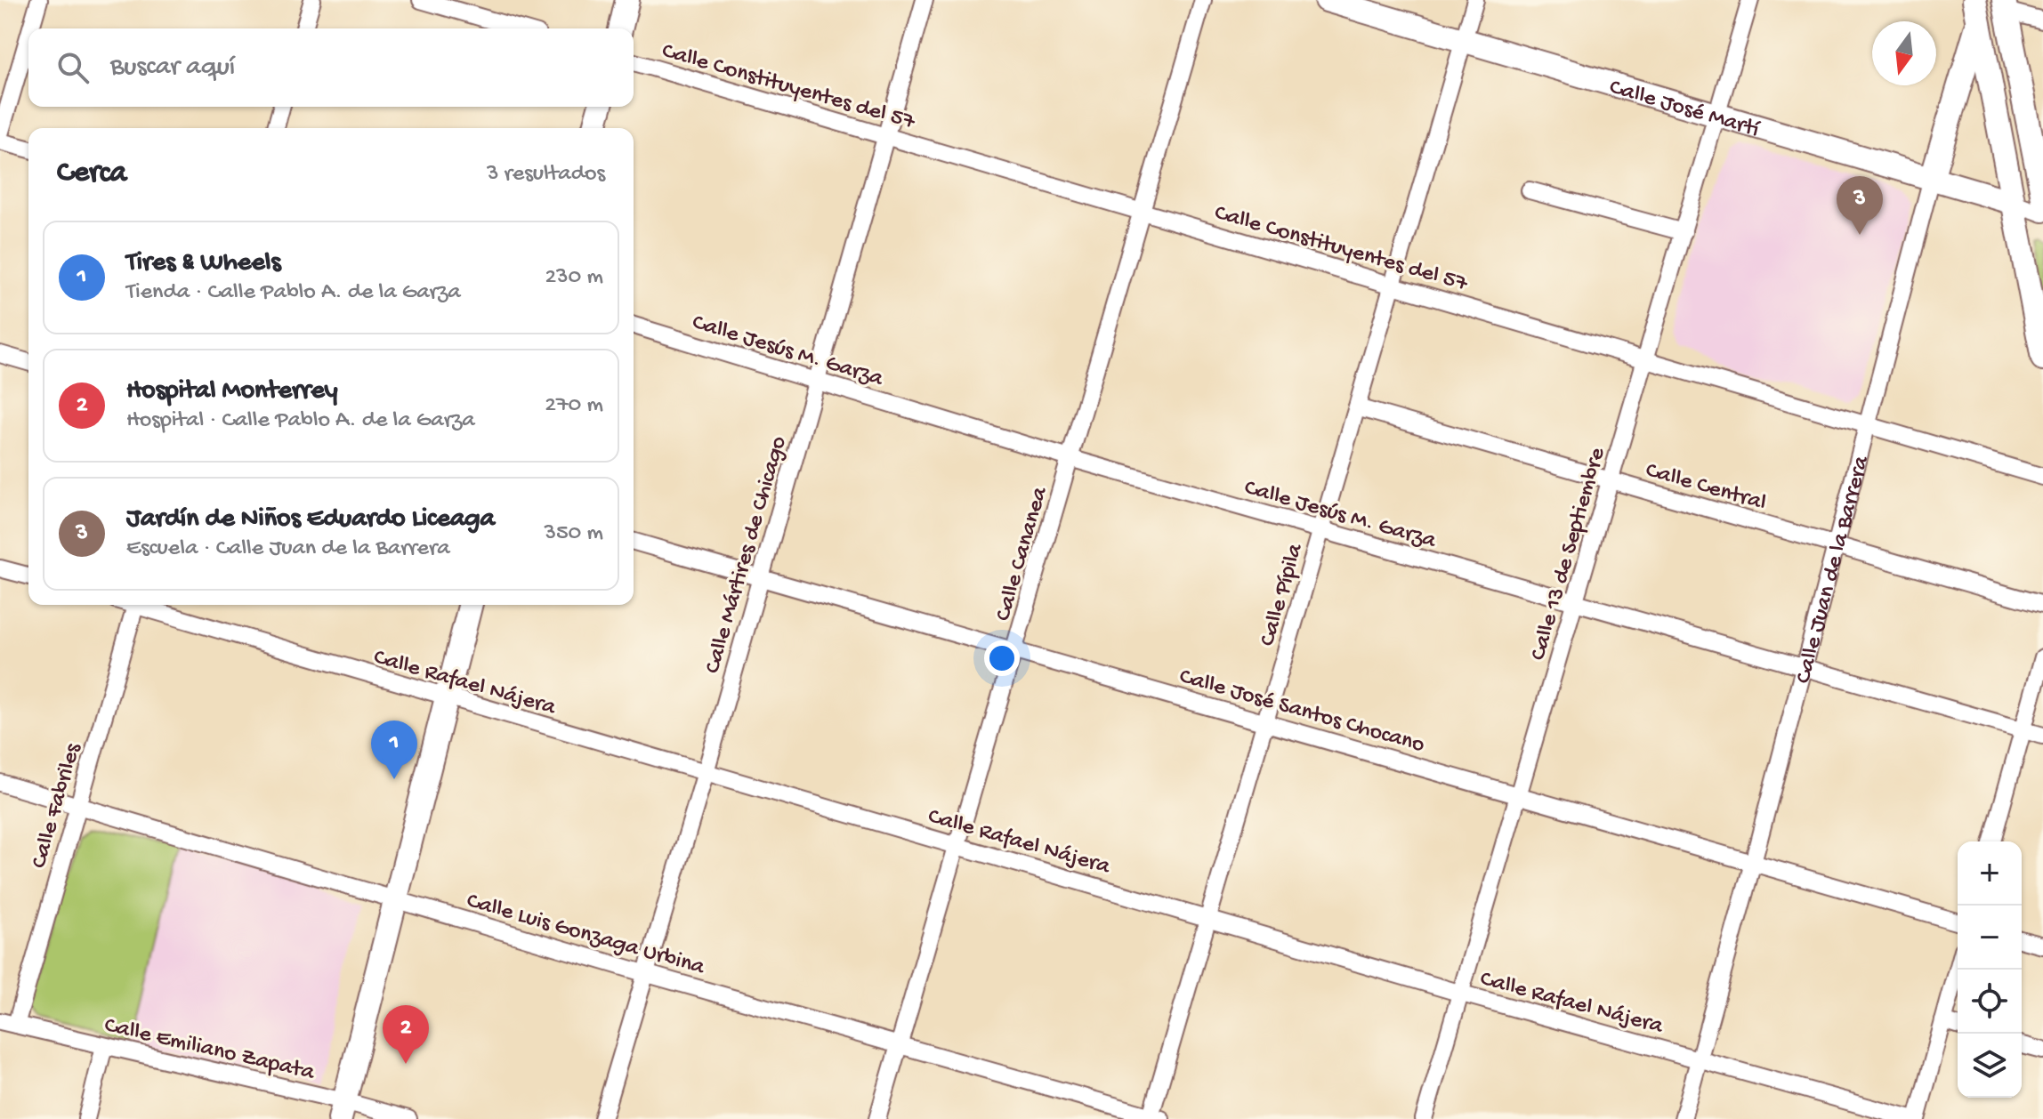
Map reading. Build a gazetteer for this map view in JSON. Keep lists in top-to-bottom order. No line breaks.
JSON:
{"streets":{"street":["Calle Constituyentes del 57","Calle José Martí","Calle Jesús M. Garza","Calle Central","Calle Cananea","Calle 13 de Septiembre","Calle Mártires de Chicago","Calle Juan de la Barrera","Calle Pípila","Calle Rafael Nájera","Calle José Santos Chocano","Calle Fabriles","Calle Luis Gonzaga Urbina","Calle Emiliano Zapata"]},"crossings":[["Calle Constituyentes del 57","Calle Cananea"],["Calle Constituyentes del 57","Calle 13 de Septiembre"],["Calle Constituyentes del 57","Calle Mártires de Chicago"],["Calle Constituyentes del 57","Calle Juan de la Barrera"],["Calle Constituyentes del 57","Calle Pípila"],["Calle José Martí","Calle 13 de Septiembre"],["Calle José Martí","Calle Juan de la Barrera"],["Calle José Martí","Calle Pípila"],["Calle Jesús M. Garza","Calle Cananea"],["Calle Jesús M. Garza","Calle 13 de Septiembre"],["Calle Jesús M. Garza","Calle Mártires de Chicago"],["Calle Jesús M. Garza","Calle Juan de la Barrera"],["Calle Jesús M. Garza","Calle Pípila"],["Calle Central","Calle 13 de Septiembre"],["Calle Central","Calle Juan de la Barrera"],["Calle Central","Calle Pípila"],["Calle Cananea","Calle Rafael Nájera"],["Calle Cananea","Calle José Santos Chocano"],["Calle Cananea","Calle Luis Gonzaga Urbina"],["Calle 13 de Septiembre","Calle Rafael Nájera"],["Calle 13 de Septiembre","Calle José Santos Chocano"],["Calle Mártires de Chicago","Calle Rafael Nájera"],["Calle Mártires de Chicago","Calle José Santos Chocano"],["Calle Mártires de Chicago","Calle Luis Gonzaga Urbina"],["Calle Juan de la Barrera","Calle Rafael Nájera"],["Calle Juan de la Barrera","Calle José Santos Chocano"],["Calle Pípila","Calle Rafael Nájera"],["Calle Pípila","Calle José Santos Chocano"],["Calle Pípila","Calle Luis Gonzaga Urbina"],["Calle Fabriles","Calle Luis Gonzaga Urbina"],["Calle Fabriles","Calle Emiliano Zapata"]],"north":"bottom","page":{"search":"Buscar aquí","heading":["Cerca","3 resultados"],"pins":["3","1","2"],"list":[{"mark":"1","name":"Tires & Wheels","note":"Tienda · Calle Pablo A. de la Garza","value":"230 m"},{"mark":"2","name":"Hospital Monterrey","note":"Hospital · Calle Pablo A. de la Garza","value":"270 m"},{"mark":"3","name":"Jardín de Niños Eduardo Liceaga","note":"Escuela · Calle Juan de la Barrera","value":"350 m"}],"map_buttons":["+","−"]}}
